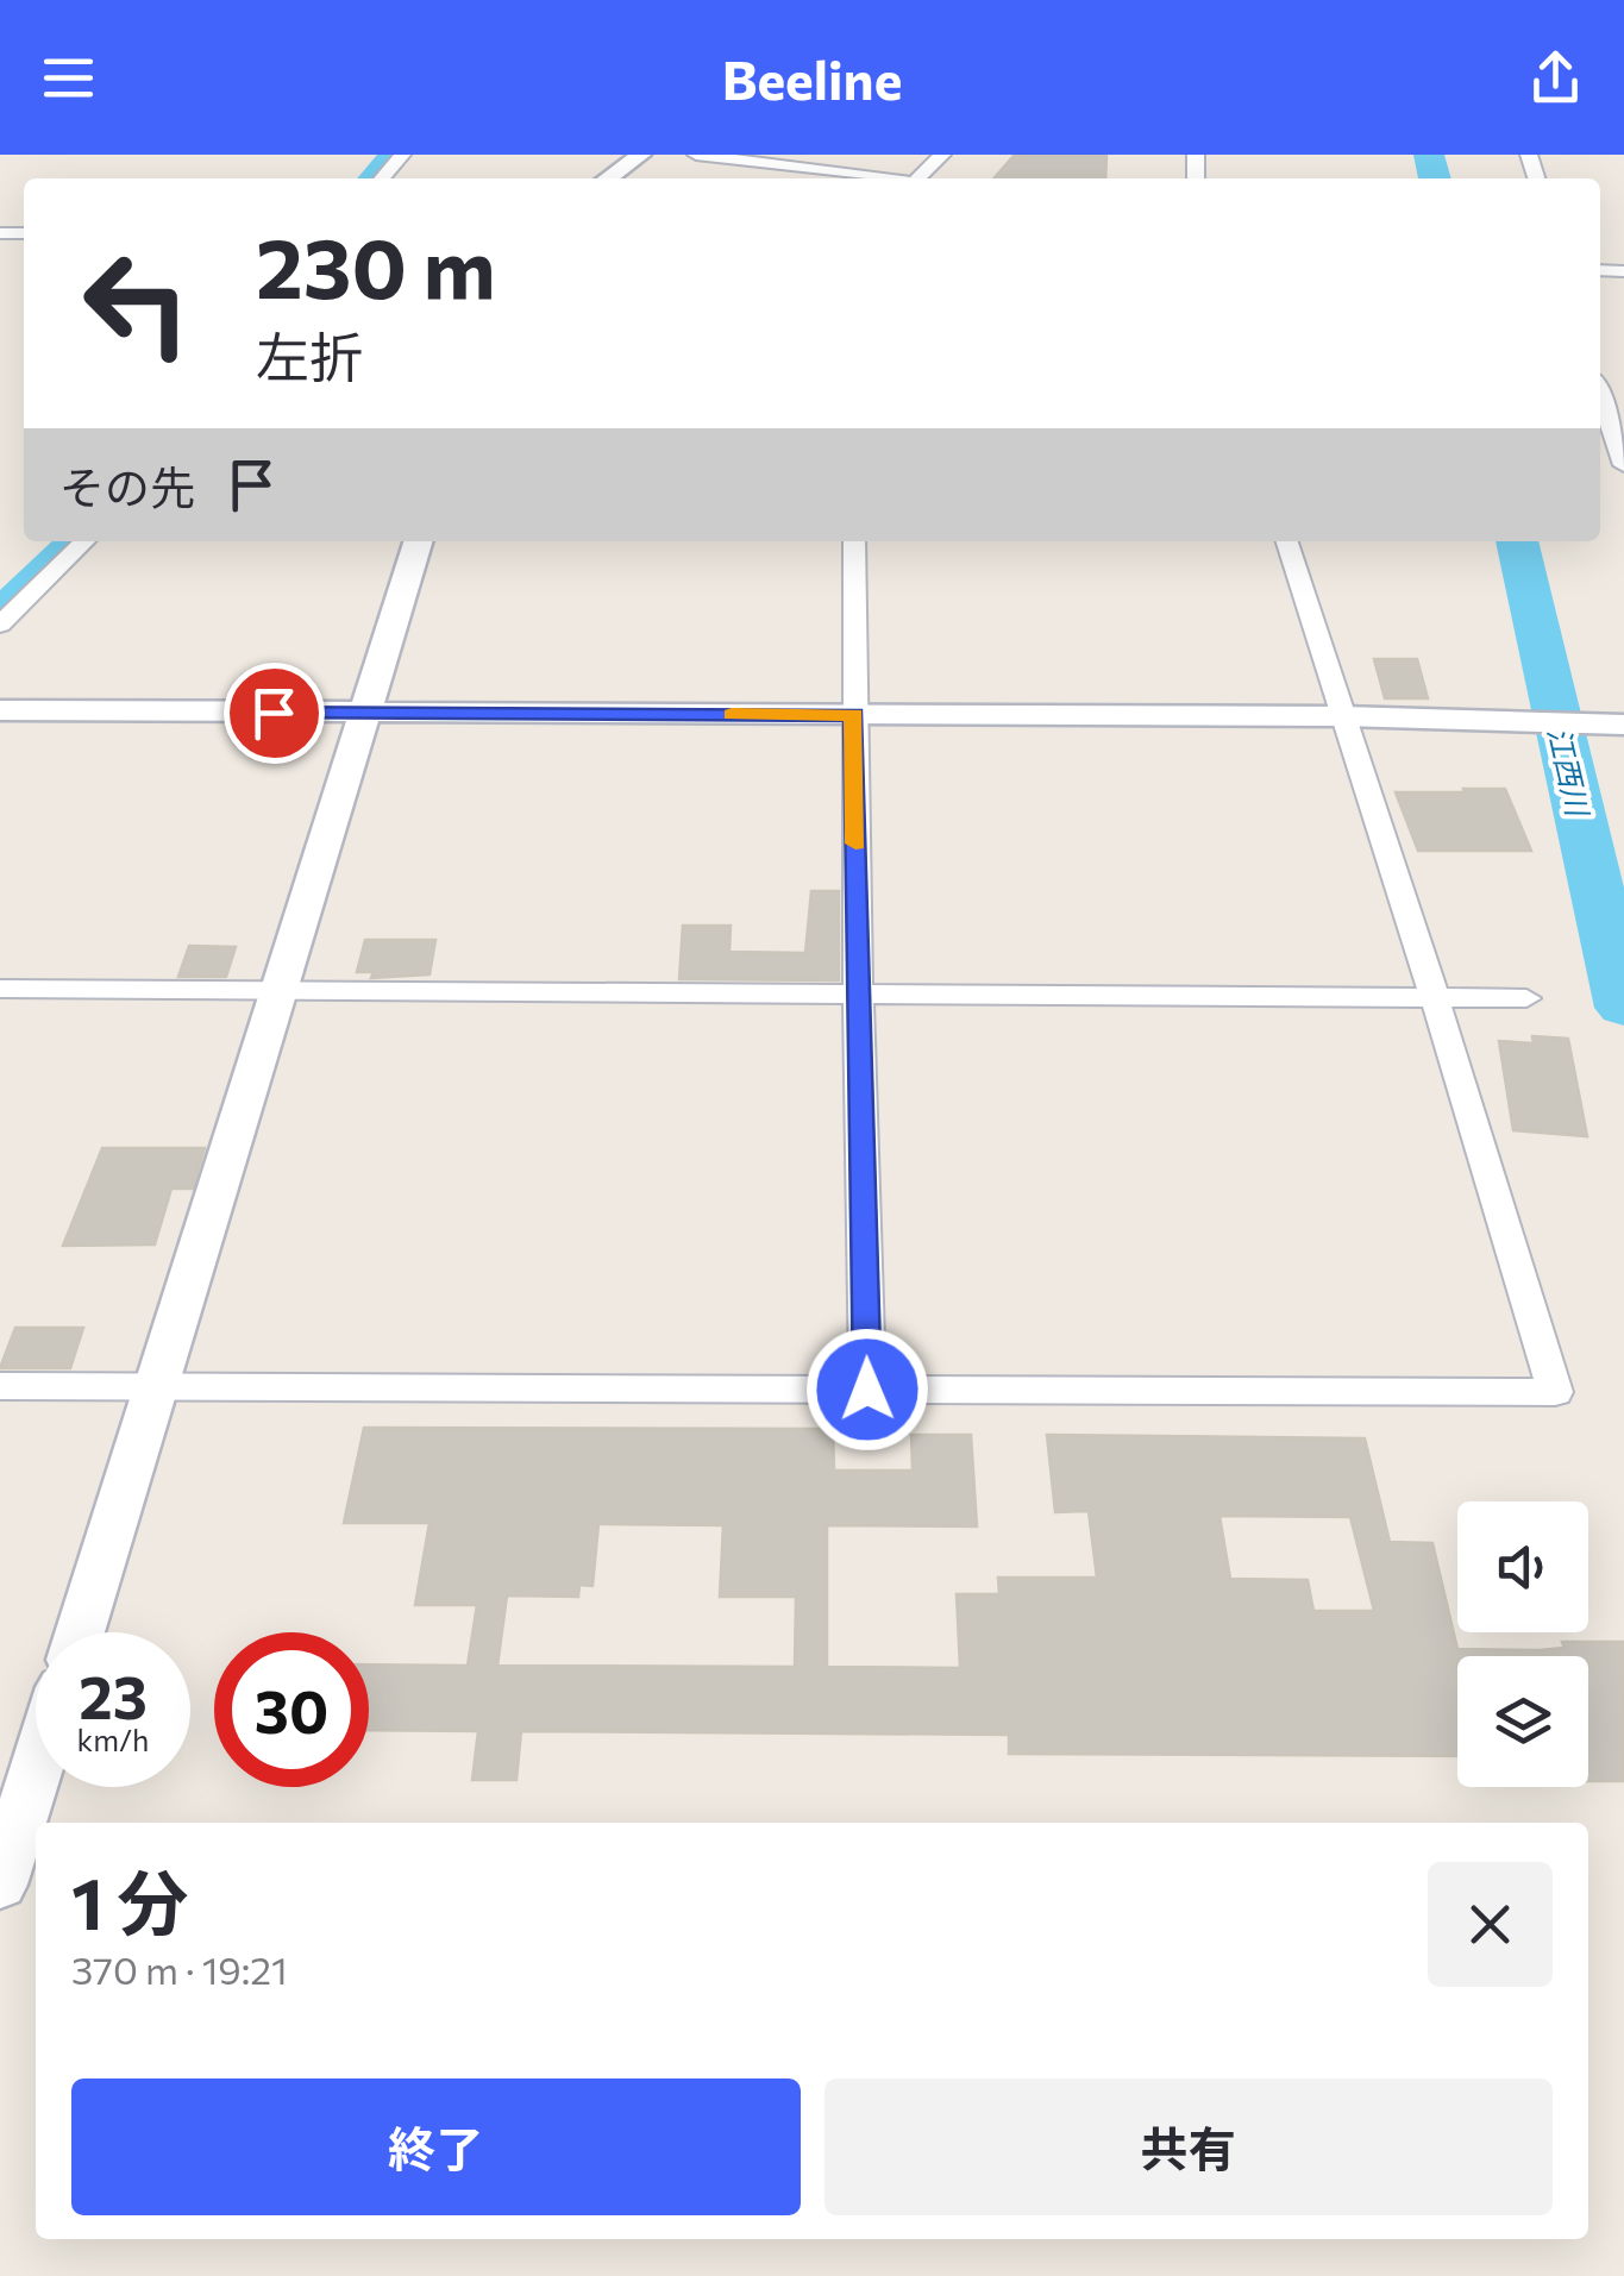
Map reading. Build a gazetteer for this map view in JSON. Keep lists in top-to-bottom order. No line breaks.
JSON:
{"water":["江西川"],"page":{"header":"Beeline","turn":["230 m","左折"],"then":"その先","speed":"23 km/h","limit":"30","heading":["1 分","370 m · 19:21"],"buttons":["終了","共有"]}}
